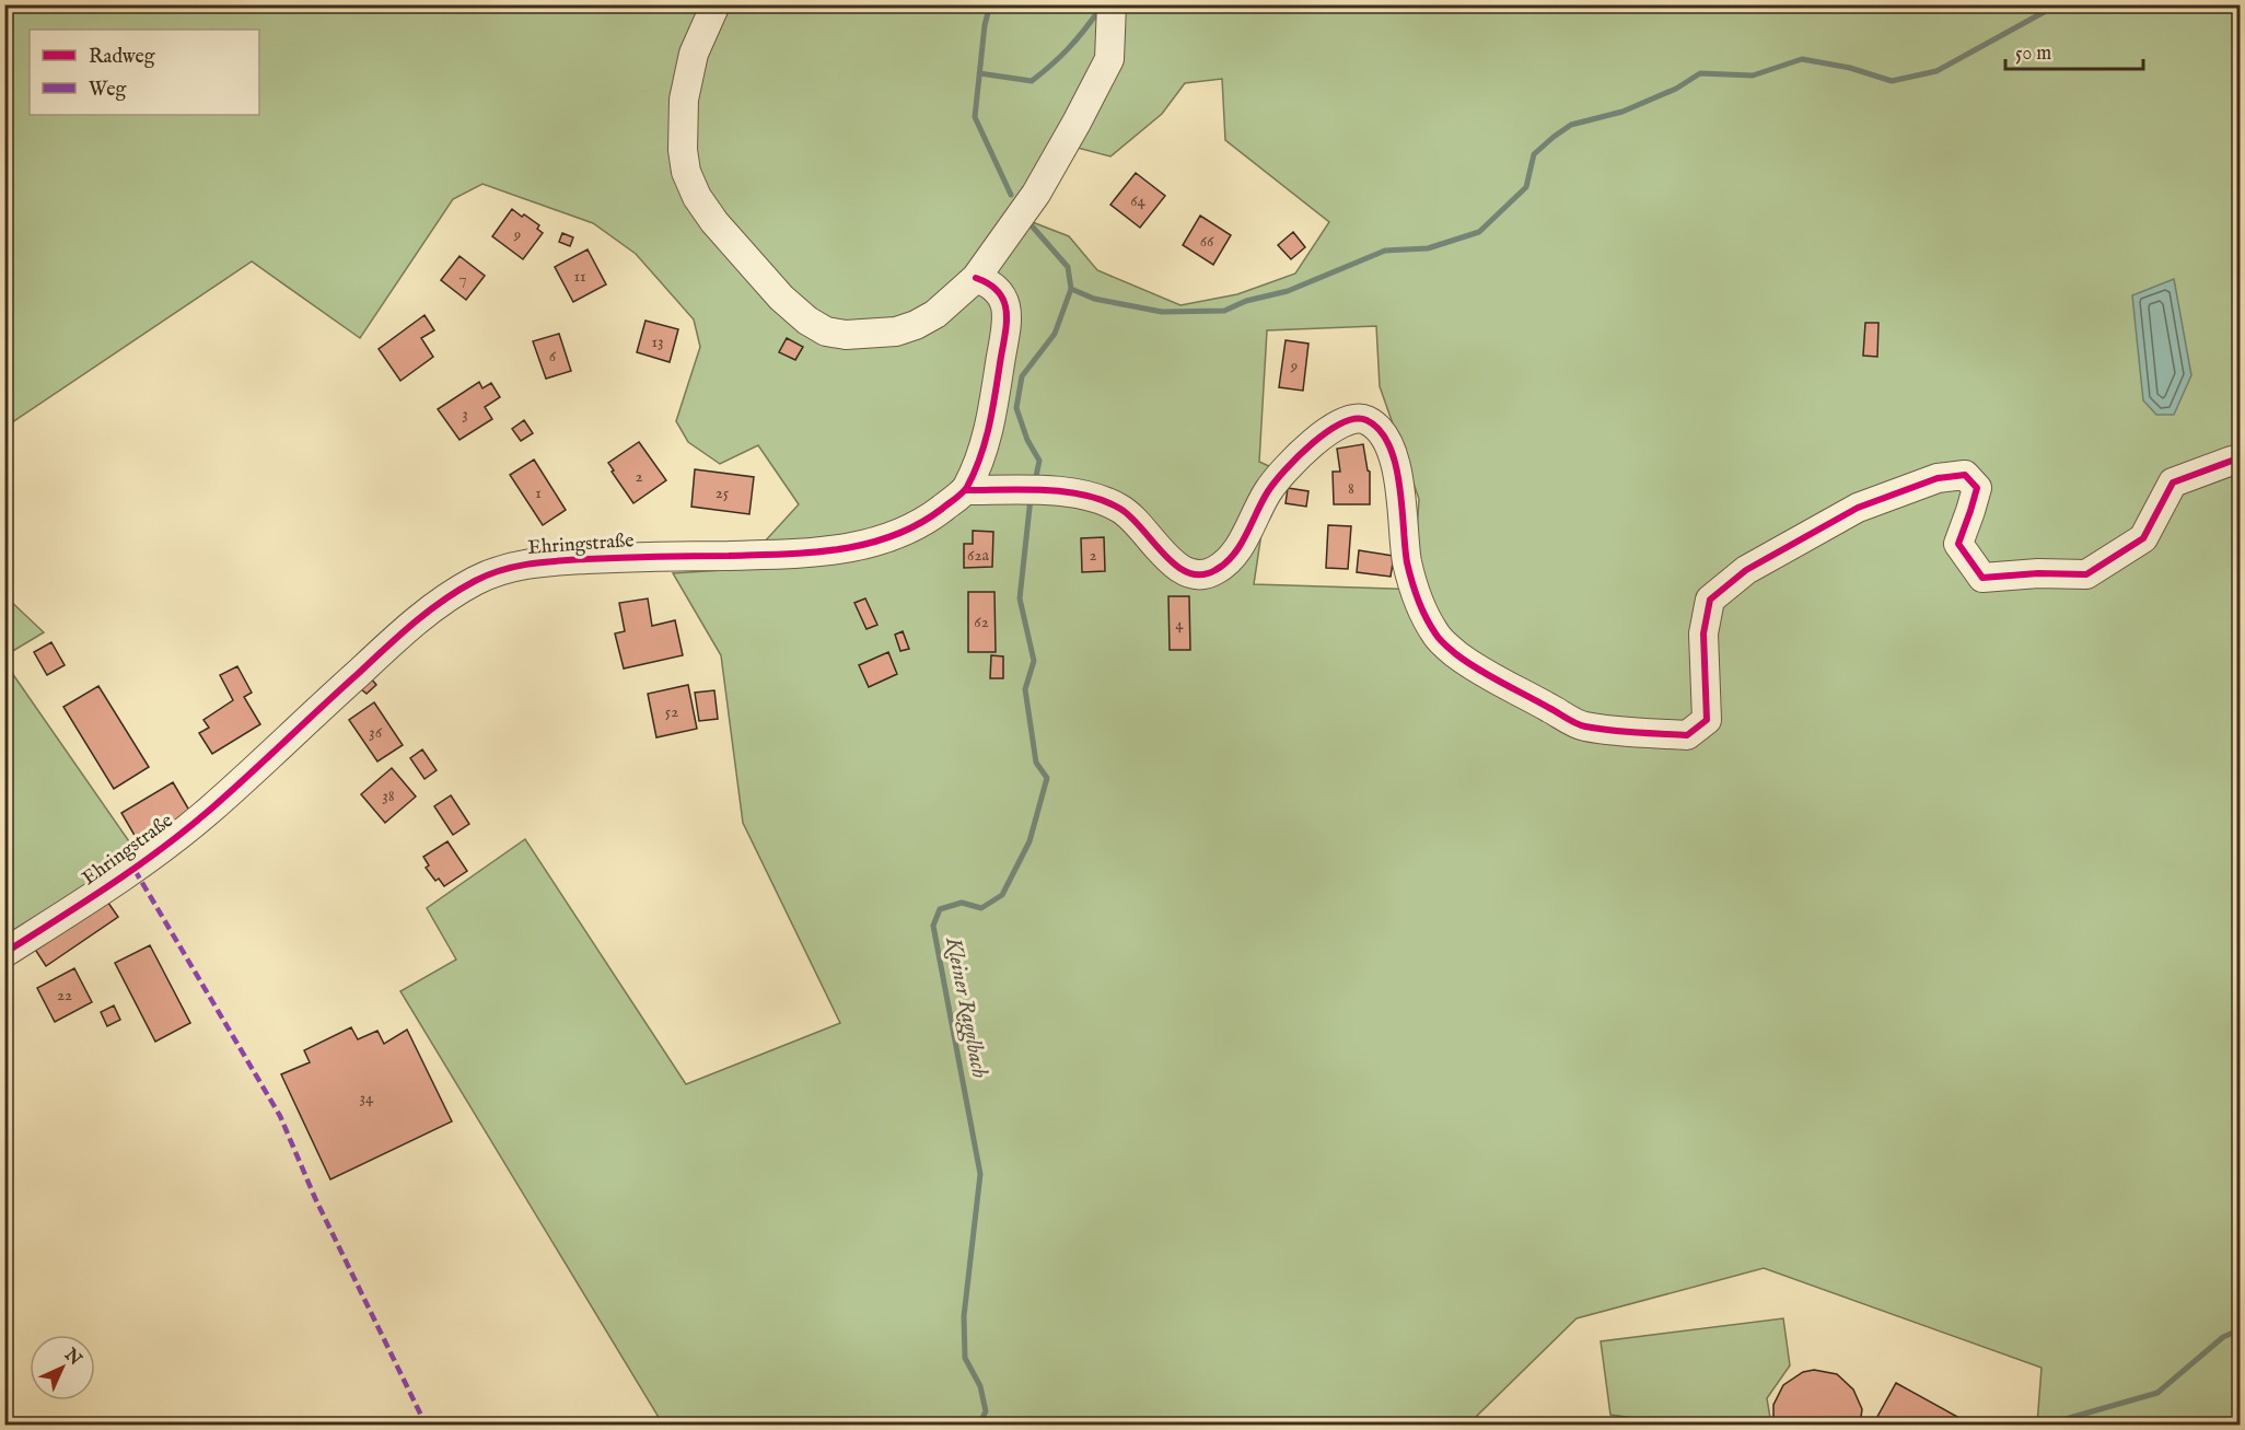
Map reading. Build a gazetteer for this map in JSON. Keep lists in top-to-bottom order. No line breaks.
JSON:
{"streets":{"street":["Ehringstraße"]},"water":["Kleiner Ragglbach"],"house_numbers":["64","9","66","11","7","13","6","9","3","2","8","1","25","62a","2","62","4","52","36","38","22","34"],"legend":["Radweg","Weg"],"scale_bar":"50 m","north":"top right"}
